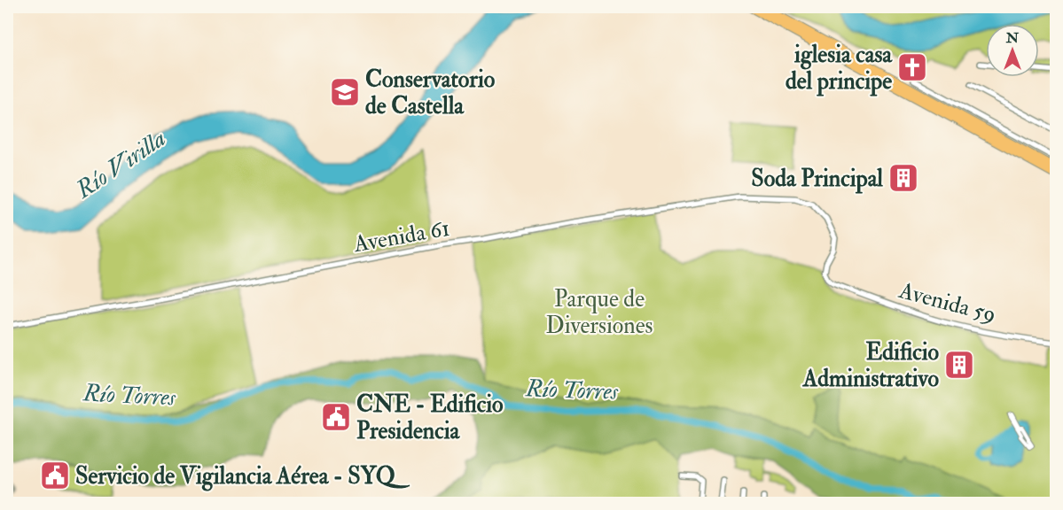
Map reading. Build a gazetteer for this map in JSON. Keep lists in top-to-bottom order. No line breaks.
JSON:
{"streets":{"street":["Avenida 61","Avenida 59"]},"crossings":[["Avenida 61","Avenida 59"]],"water":["Río Virilla","Río Torres"],"parks":["Parque de Diversiones"],"places":{"church":["iglesia casa del principe"],"school or university":["Conservatorio de Castella"],"building":["Soda Principal","Edificio Administrativo"],"public building":["CNE - Edificio Presidencia","Servicio de Vigilancia Aérea - SYQ"]},"north":"top"}
